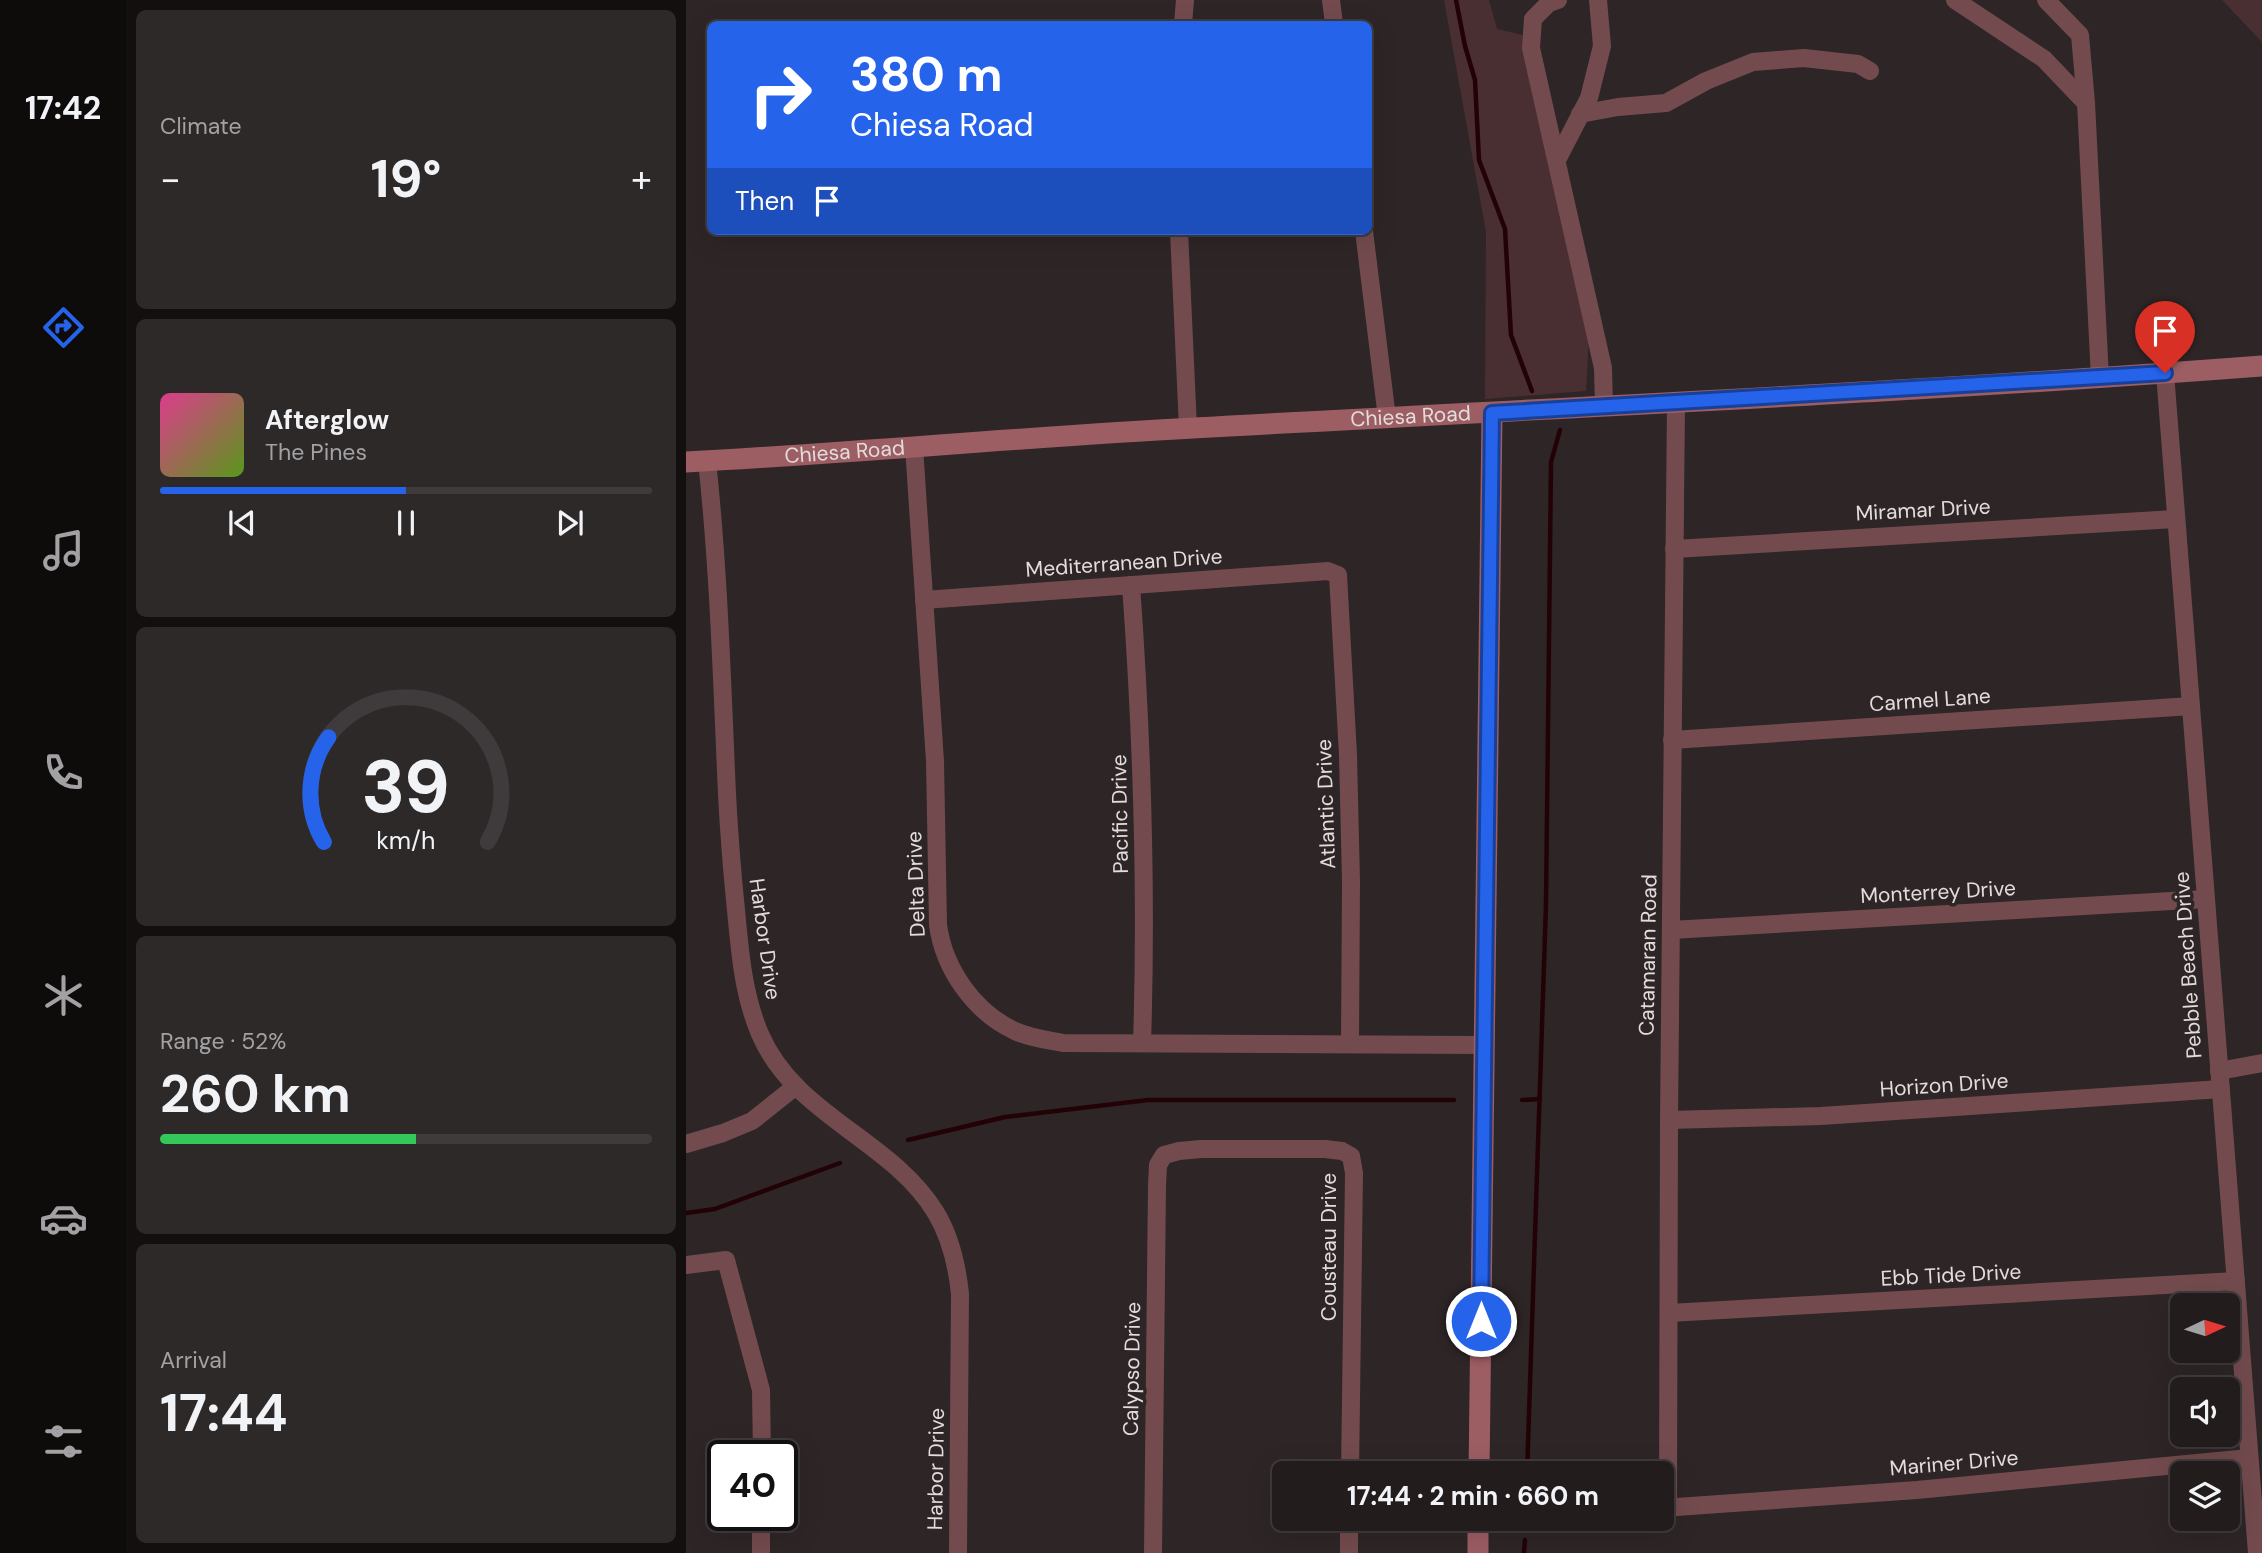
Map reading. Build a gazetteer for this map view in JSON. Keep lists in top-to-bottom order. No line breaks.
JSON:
{"streets":{"main road":["Chiesa Road"],"street":["Miramar Drive","Mediterranean Drive","Carmel Lane","Atlantic Drive","Pacific Drive","Delta Drive","Monterrey Drive","Harbor Drive","Catamaran Road","Pebble Beach Drive","Horizon Drive","Cousteau Drive","Ebb Tide Drive","Calypso Drive","Mariner Drive"]},"crossings":[["Chiesa Road","Delta Drive"],["Chiesa Road","Harbor Drive"],["Chiesa Road","Catamaran Road"],["Chiesa Road","Pebble Beach Drive"],["Miramar Drive","Catamaran Road"],["Miramar Drive","Pebble Beach Drive"],["Mediterranean Drive","Atlantic Drive"],["Mediterranean Drive","Pacific Drive"],["Mediterranean Drive","Delta Drive"],["Carmel Lane","Catamaran Road"],["Carmel Lane","Pebble Beach Drive"],["Atlantic Drive","Delta Drive"],["Pacific Drive","Delta Drive"],["Monterrey Drive","Catamaran Road"],["Monterrey Drive","Pebble Beach Drive"],["Catamaran Road","Horizon Drive"],["Catamaran Road","Ebb Tide Drive"],["Pebble Beach Drive","Horizon Drive"],["Pebble Beach Drive","Ebb Tide Drive"],["Pebble Beach Drive","Mariner Drive"],["Cousteau Drive","Calypso Drive"]],"north":"right","page":{"tabs":"17:42","tile":["Climate",["Range · 52%","260 km"],["Arrival","17:44"]],"turn":["380 m","Chiesa Road"],"heat":["−","19°","+"],"then":"Then","song":["Afterglow","The Pines"],"limit":"40","trip":"17:44 · 2 min · 660 m","gauge":["39","km/h"]}}
